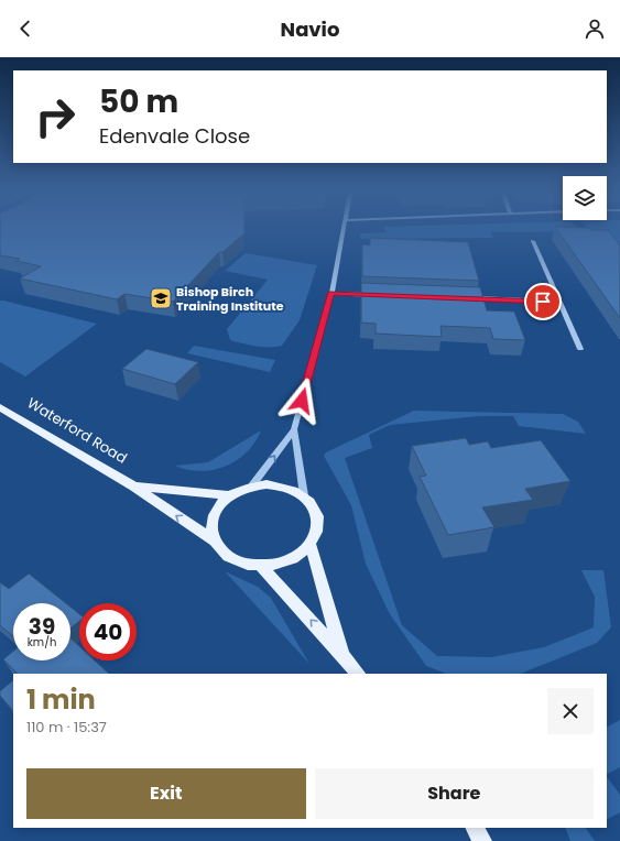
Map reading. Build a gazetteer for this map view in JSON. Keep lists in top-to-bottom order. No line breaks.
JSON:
{"streets":{"main road":["Waterford Road"]},"places":{"school or university":["Bishop Birch Training Institute"]},"page":{"header":"Navio","turn":["50 m","Edenvale Close"],"speed":"39 km/h","limit":"40","heading":["1 min","110 m · 15:37"],"buttons":["Exit","Share"]}}
